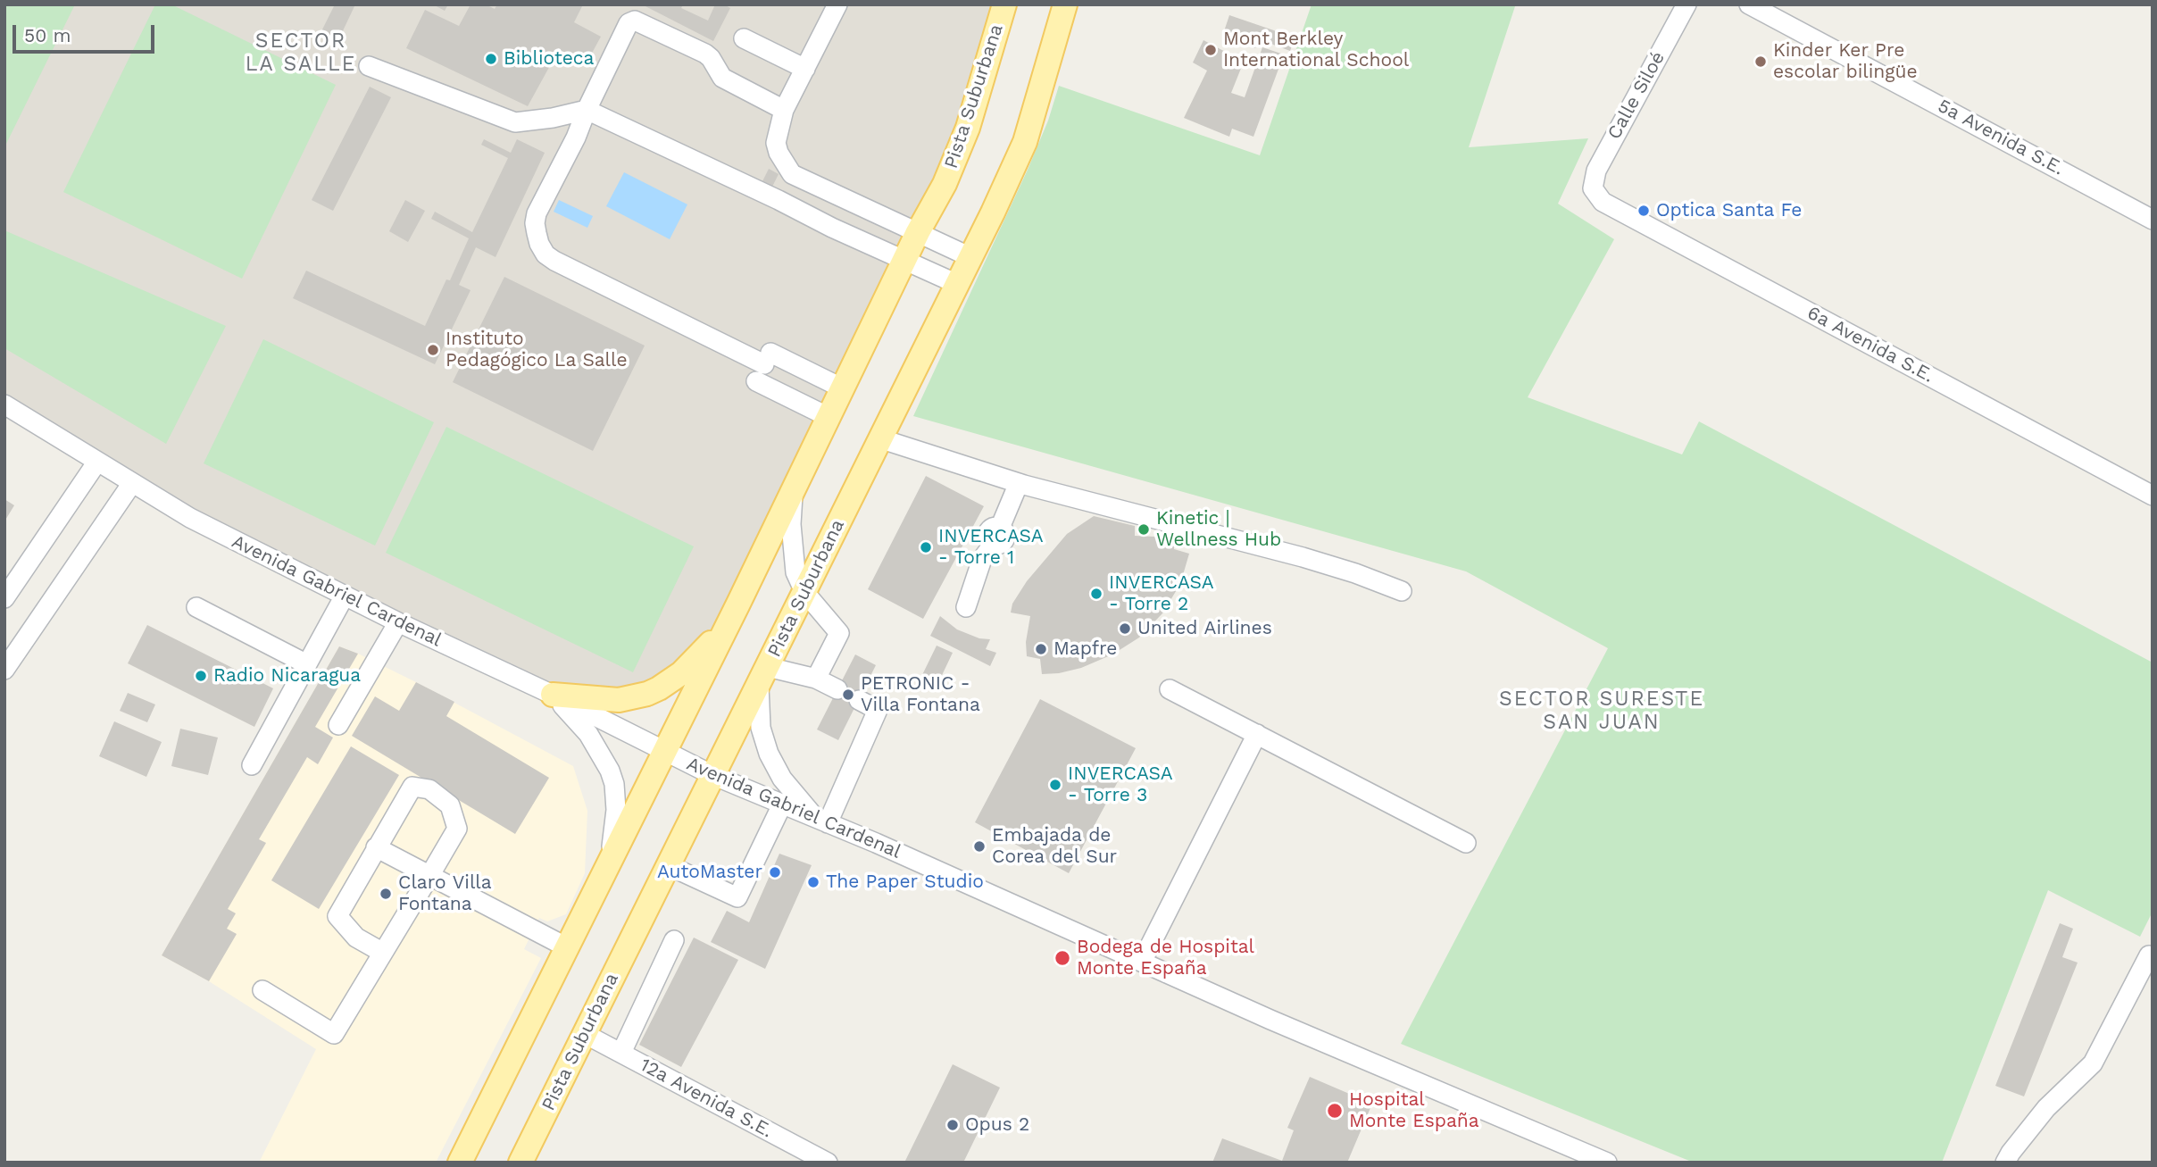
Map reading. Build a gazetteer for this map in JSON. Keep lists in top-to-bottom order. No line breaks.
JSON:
{"streets":{"main road":["Pista Suburbana"],"street":["Calle Siloé","5a Avenida S.E.","6a Avenida S.E.","Avenida Gabriel Cardenal","12a Avenida S.E."]},"crossings":[["Calle Siloé","6a Avenida S.E."],["Pista Suburbana","Avenida Gabriel Cardenal"],["Pista Suburbana","12a Avenida S.E."]],"districts":["SECTOR LA SALLE","SECTOR SURESTE SAN JUAN"],"places":["Mont Berkley International School","Biblioteca","Kinder Ker Pre escolar bilingüe","Optica Santa Fe","Instituto Pedagógico La Salle","Kinetic | Wellness Hub","INVERCASA - Torre 1","INVERCASA - Torre 2","United Airlines","Mapfre","Radio Nicaragua","PETRONIC - Villa Fontana","INVERCASA - Torre 3","Embajada de Corea del Sur","AutoMaster","The Paper Studio","Claro Villa Fontana","Bodega de Hospital Monte España","Hospital Monte España","Opus 2"],"scale_bar":"50 m"}
